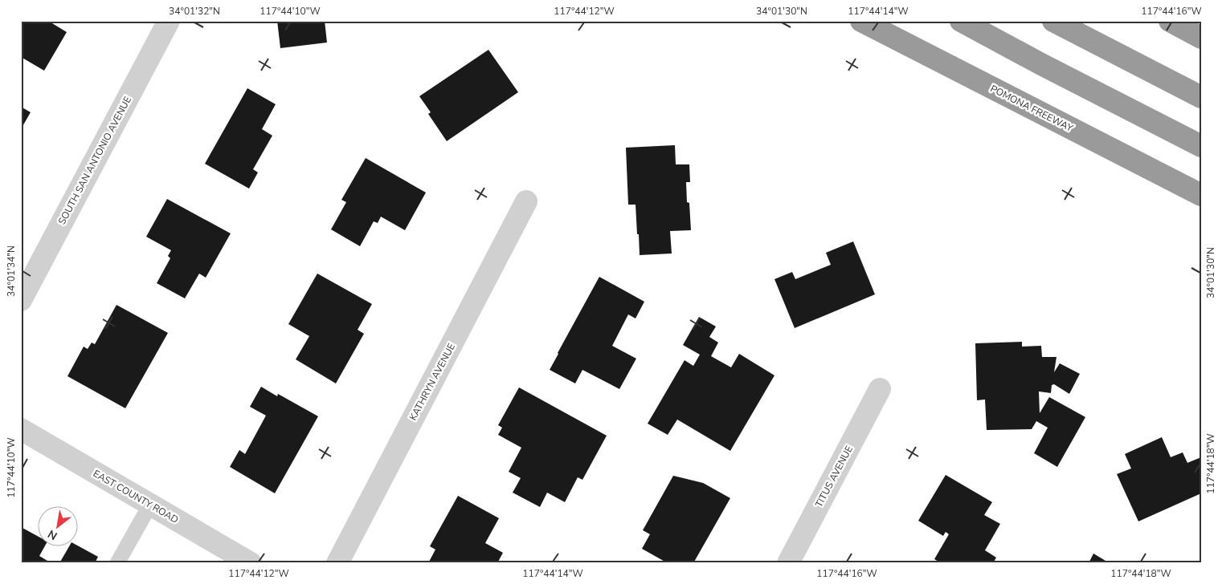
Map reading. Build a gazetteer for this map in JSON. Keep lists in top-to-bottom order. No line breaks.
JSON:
{"streets":{"highway":["POMONA FREEWAY"],"street":["SOUTH SAN ANTONIO AVENUE","KATHRYN AVENUE","TITUS AVENUE","EAST COUNTY ROAD"]},"north":"bottom left","coordinates":["34°01'32\"N","117°44'10\"W","117°44'12\"W","34°01'30\"N","117°44'14\"W","117°44'16\"W","34°01'34\"N","117°44'18\"W"]}
